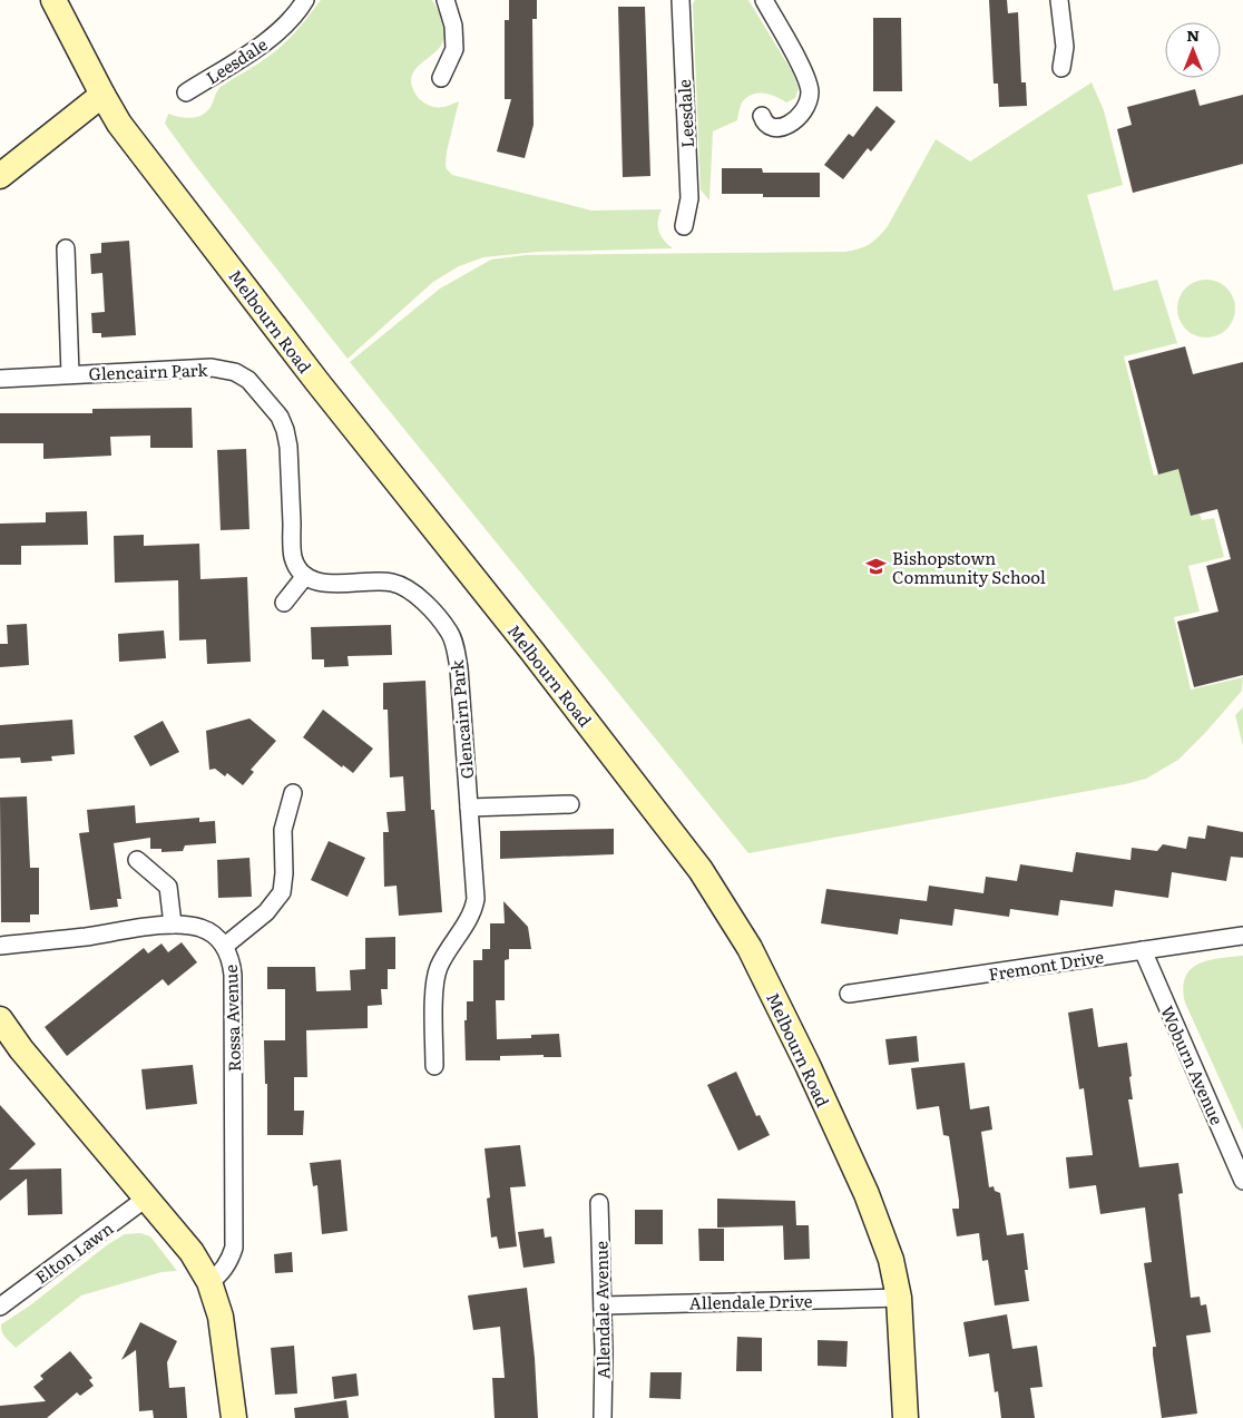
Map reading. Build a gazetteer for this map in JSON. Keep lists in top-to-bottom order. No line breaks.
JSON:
{"streets":{"street":["Leesdale","Melbourn Road","Glencairn Park","Fremont Drive","Rossa Avenue","Woburn Avenue","Elton Lawn","Allendale Drive","Allendale Avenue"]},"crossings":[["Melbourn Road","Allendale Drive"],["Fremont Drive","Woburn Avenue"],["Allendale Drive","Allendale Avenue"]],"places":{"school or university":["Bishopstown Community School"]},"north":"top"}
